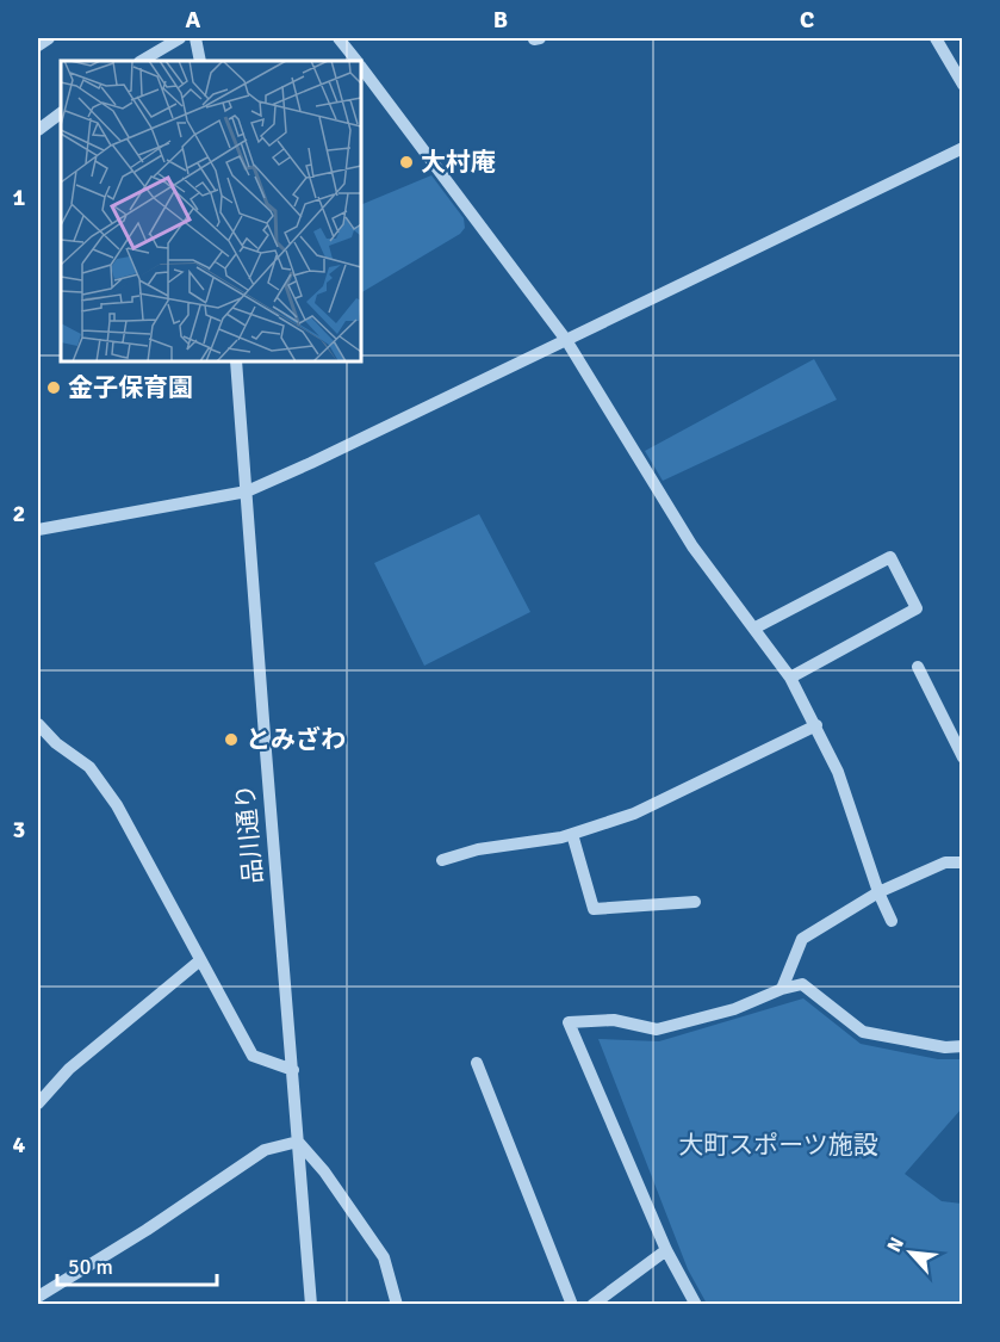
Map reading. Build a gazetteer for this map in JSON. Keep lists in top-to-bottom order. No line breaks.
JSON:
{"streets":{"street":["品川通り"]},"parks":["大町スポーツ施設"],"places":["大村庵","金子保育園","とみざわ"],"scale_bar":"50 m","north":"top left","grid":{"columns":["A","B","C"],"rows":["1","2","3","4"]}}
